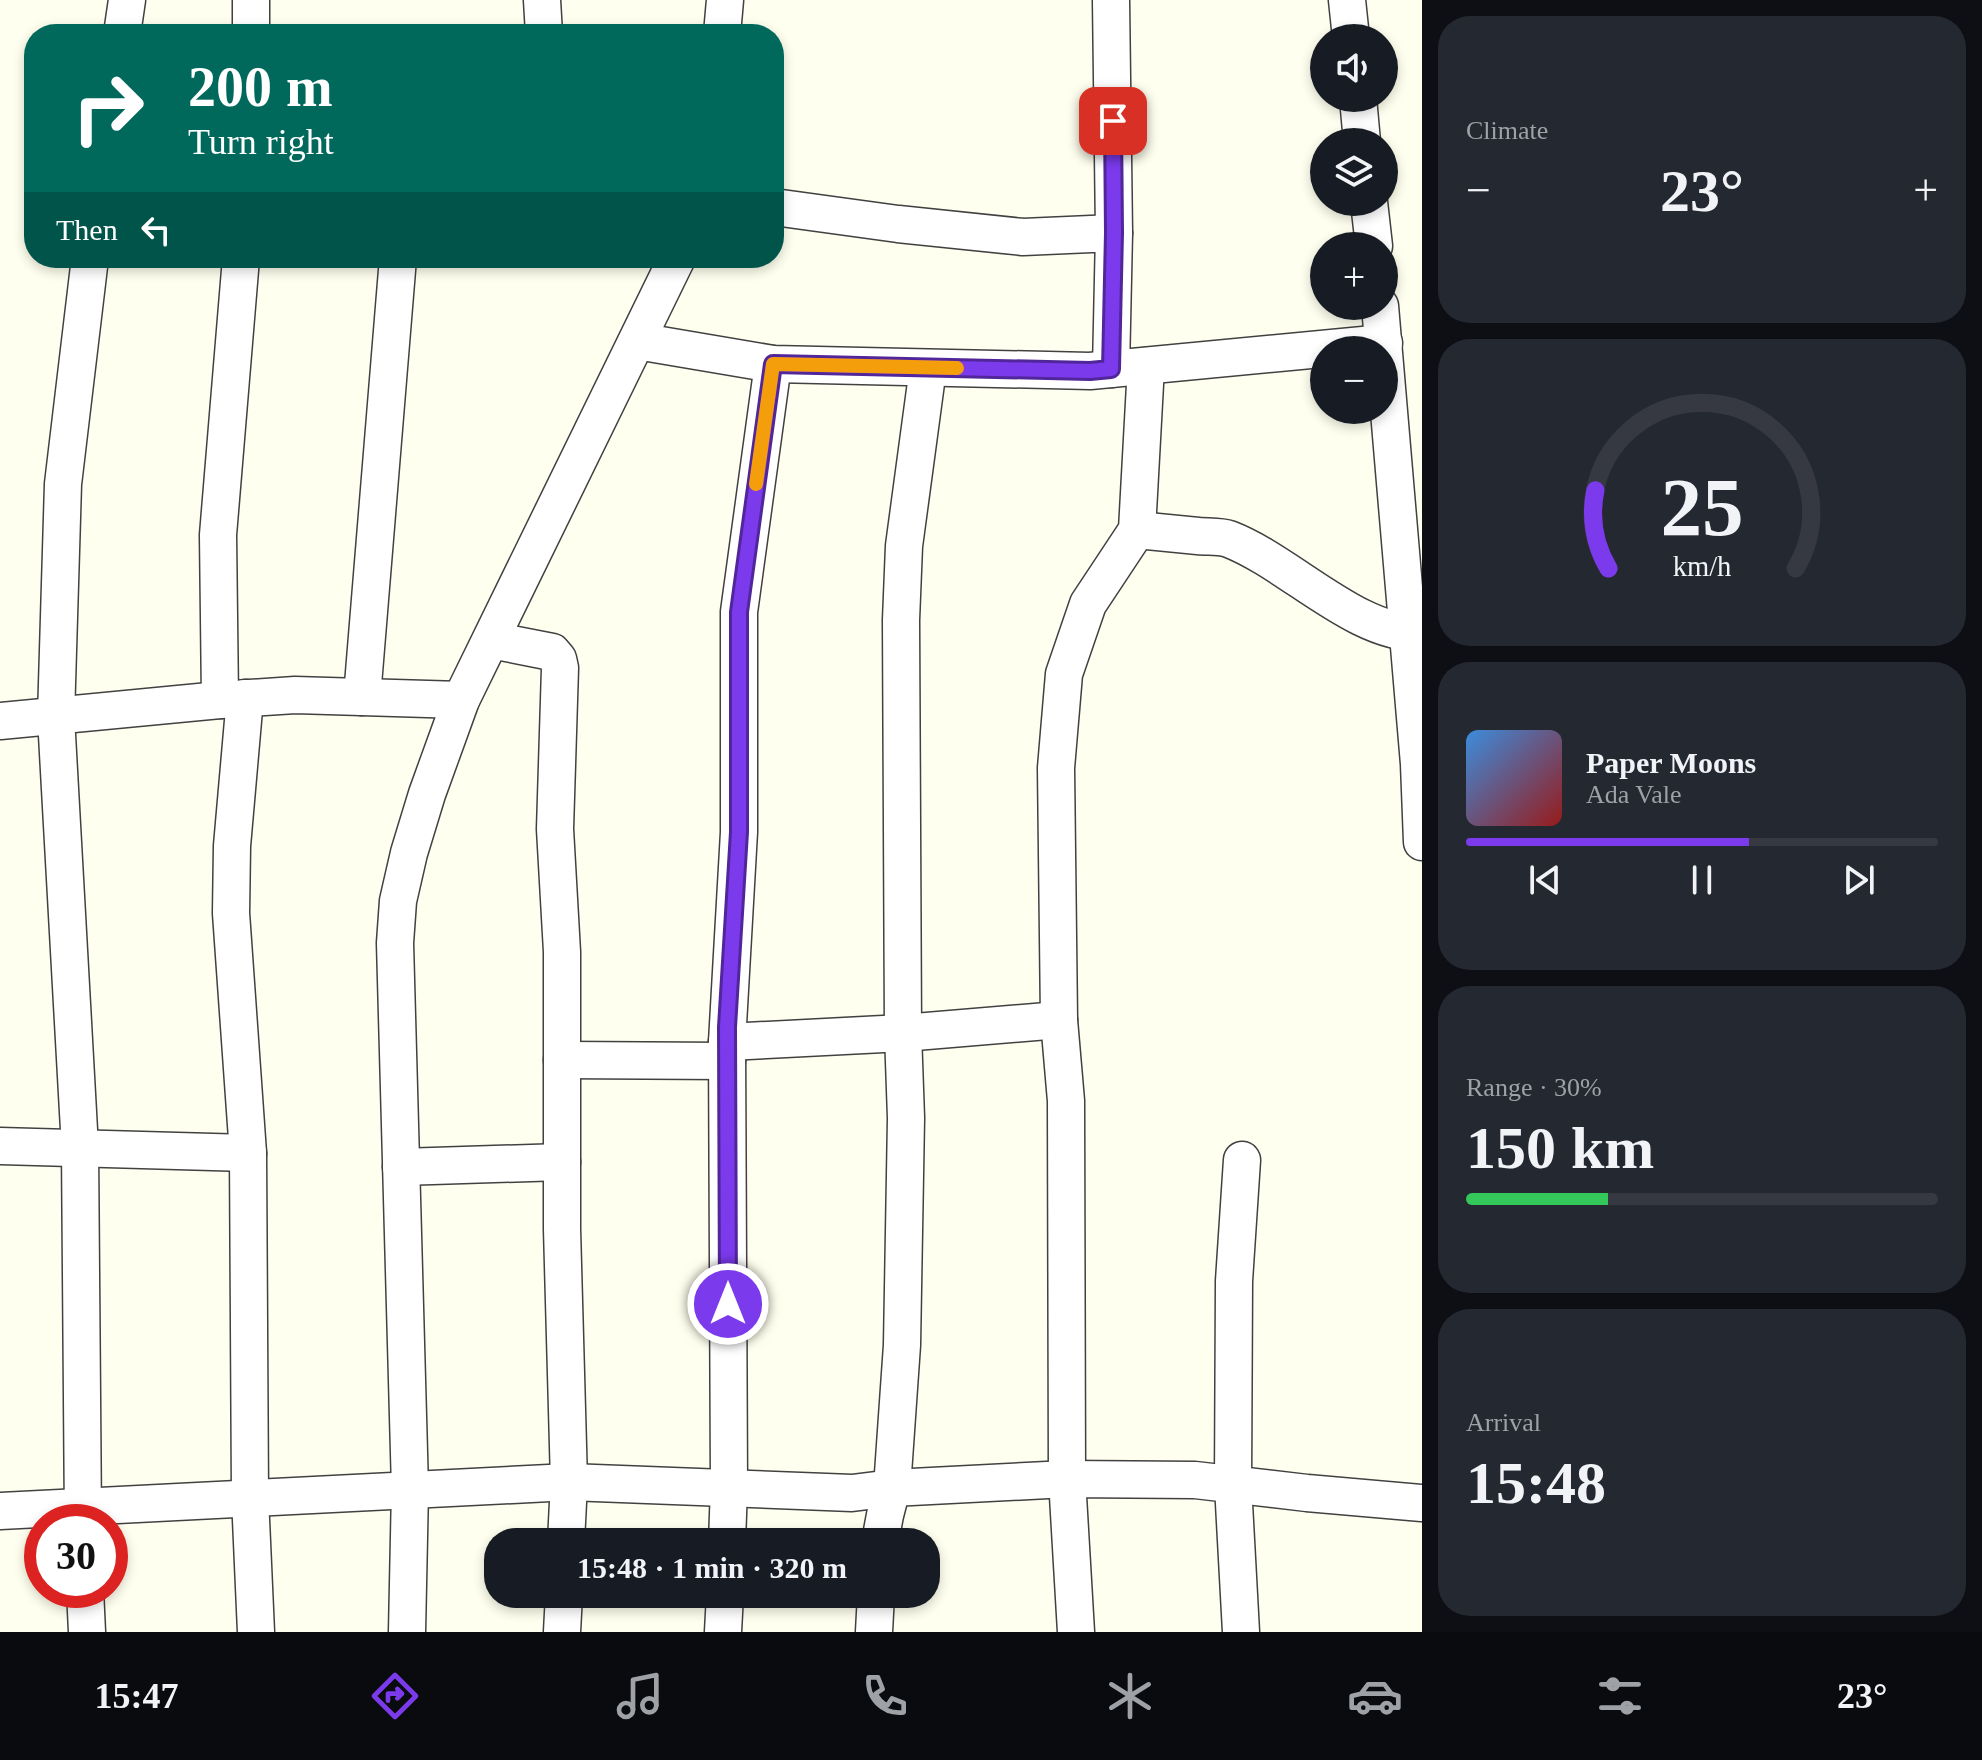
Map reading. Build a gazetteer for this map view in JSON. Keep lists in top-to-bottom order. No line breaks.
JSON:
{"page":{"tile":["Climate",["Range · 30%","150 km"],["Arrival","15:48"]],"map_buttons":["+","−"],"turn":["200 m","Turn right"],"heat":["−","23°","+"],"then":"Then","song":["Paper Moons","Ada Vale"],"limit":"30","trip":"15:48 · 1 min · 320 m","tabs":["15:47","23°"],"gauge":["25","km/h"]}}
